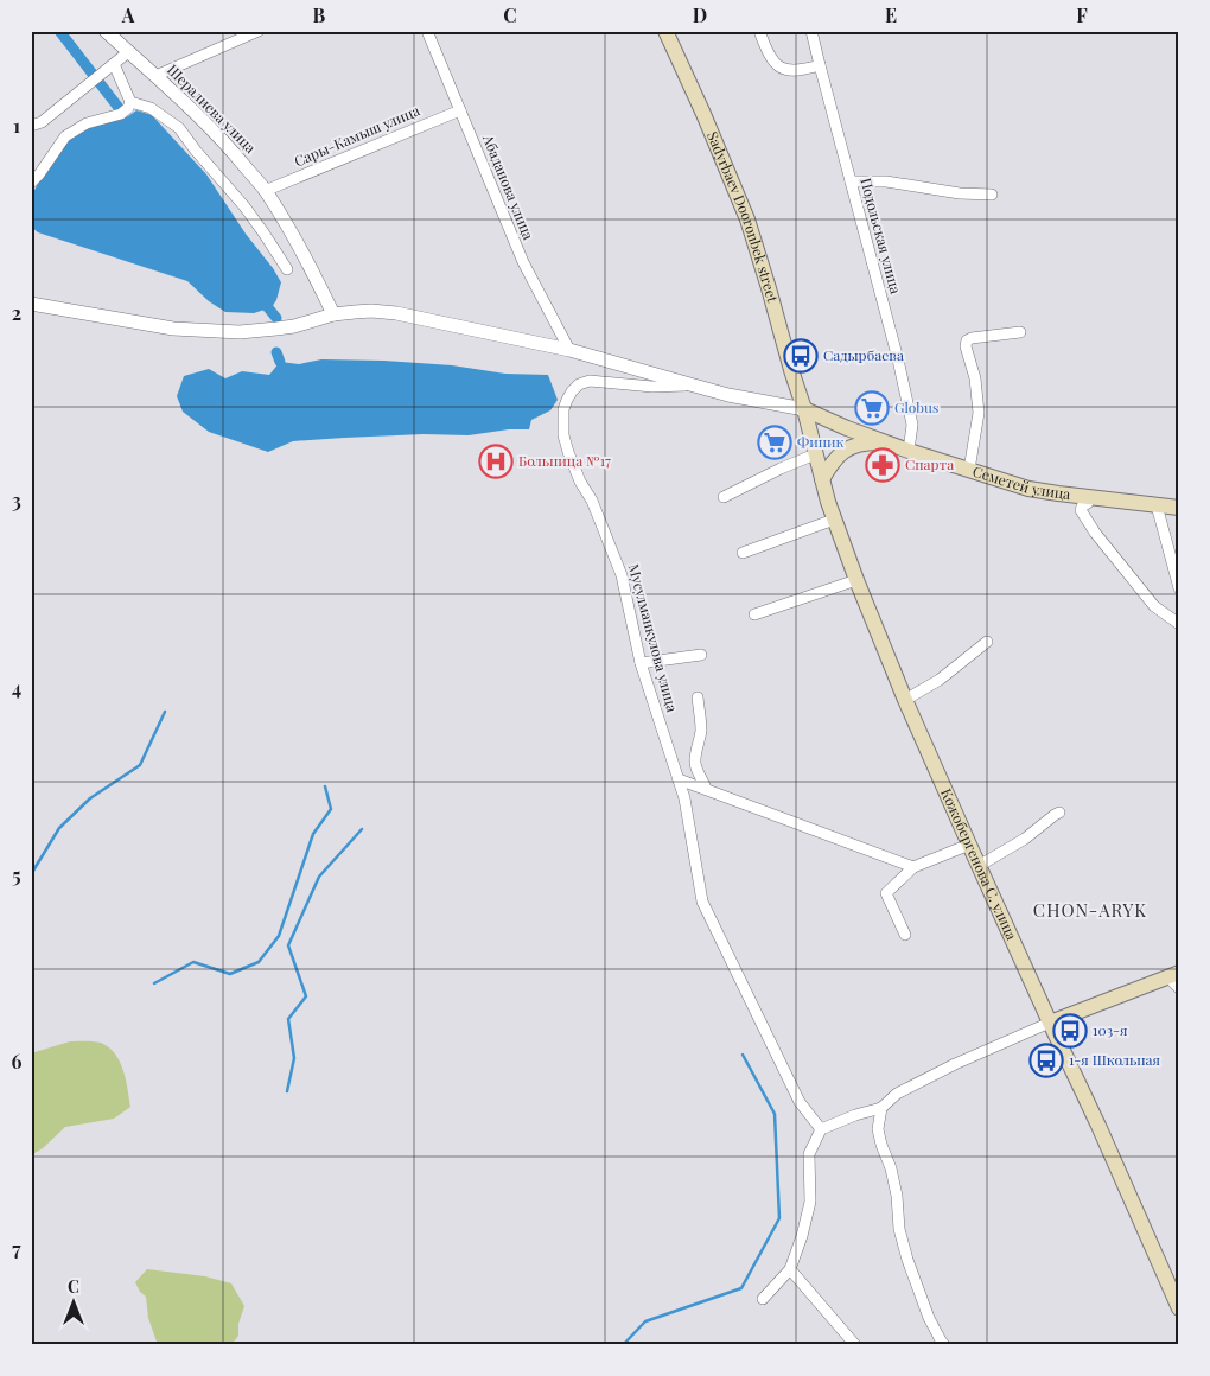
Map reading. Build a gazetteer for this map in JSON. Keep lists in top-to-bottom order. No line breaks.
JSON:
{"streets":{"main road":["Sadyrbaev Dooronbek street","Семетей улица","Кожобергенова С. улица"],"street":["Шералиева улица","Сары-Камыш улица","Абаданова улица","Подольская улица","Мусулманкулова улица"]},"crossings":[["Шералиева улица","Сары-Камыш улица"],["Сары-Камыш улица","Абаданова улица"],["Sadyrbaev Dooronbek street","Семетей улица"],["Sadyrbaev Dooronbek street","Кожобергенова С. улица"],["Подольская улица","Семетей улица"],["Семетей улица","Кожобергенова С. улица"]],"districts":["CHON-ARYK"],"places":{"bus stop":["Садырбаева","103-я","1-я Школьная"],"supermarket":["Globus","Финик"],"hospital":["Больница №17"],"pharmacy":["Спарта"]},"north":"top","grid":{"columns":["A","B","C","D","E","F"],"rows":["1","2","3","4","5","6","7"]}}
